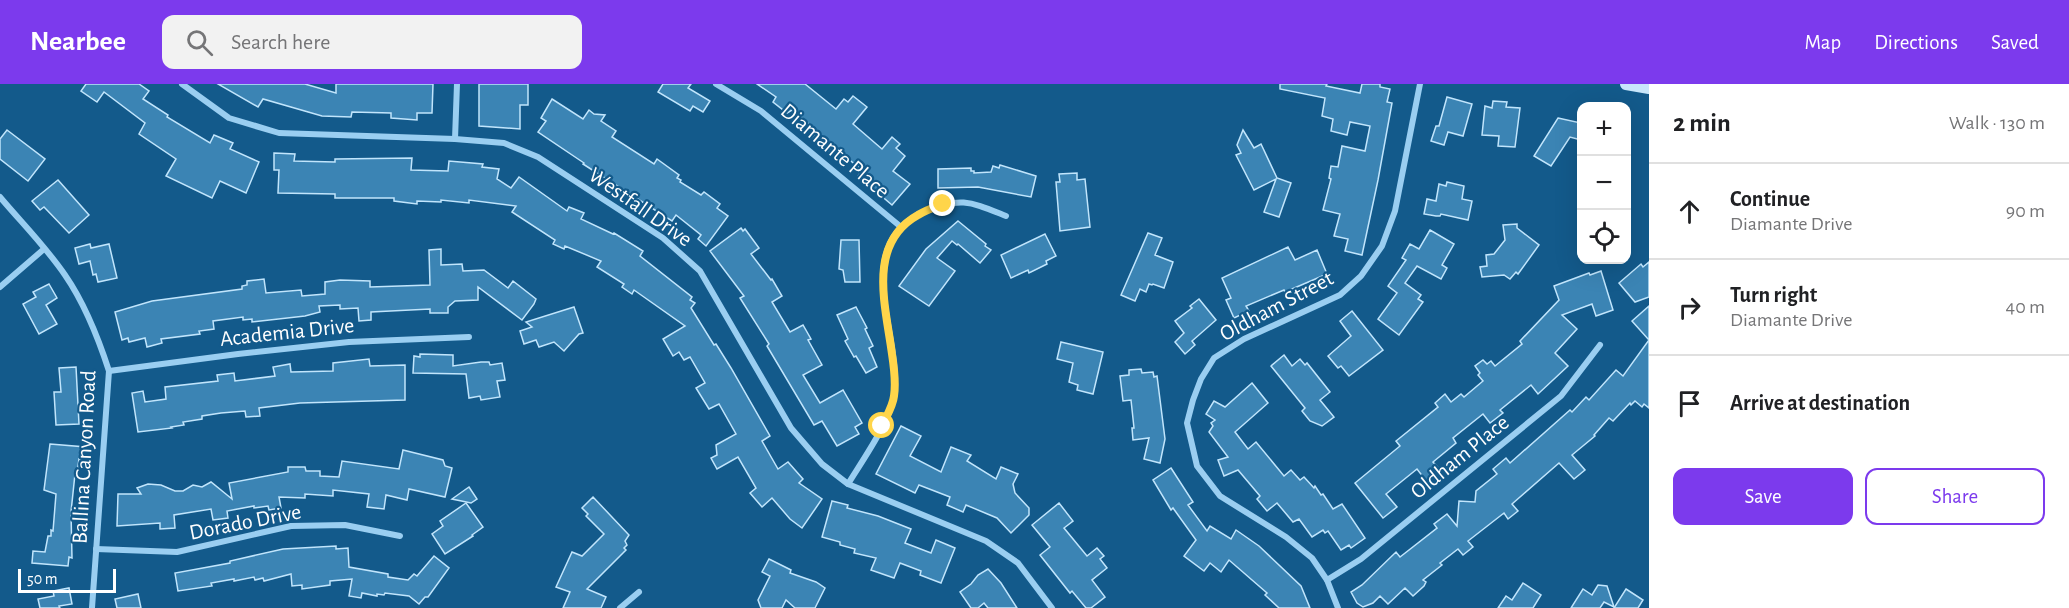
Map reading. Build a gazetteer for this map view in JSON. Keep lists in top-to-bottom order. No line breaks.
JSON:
{"streets":{"street":["Diamante Place","Westfall Drive","Oldham Street","Academia Drive","Oldham Place","Ballina Canyon Road","Dorado Drive"]},"crossings":[["Oldham Street","Oldham Place"],["Academia Drive","Ballina Canyon Road"],["Ballina Canyon Road","Dorado Drive"]],"scale_bar":"50 m","page":{"header":"Nearbee","search":"Search here","nav":["Map","Directions","Saved"],"heading":["2 min","Walk · 130 m"],"map_buttons":["+","−"],"list":[["Continue","Diamante Drive","90 m"],["Turn right","Diamante Drive","40 m"],"Arrive at destination"],"buttons":["Save","Share"],"scale":"50 m"}}
